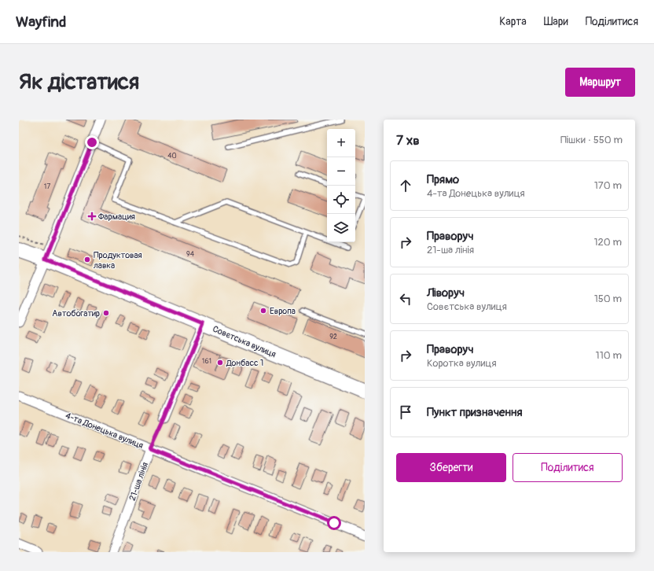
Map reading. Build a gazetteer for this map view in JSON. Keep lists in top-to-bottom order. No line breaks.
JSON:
{"streets":{"main road":["Совєтська вулиця"],"street":["4-та Донецька вулиця","21-ша лінія"]},"crossings":[["4-та Донецька вулиця","21-ша лінія"]],"places":{"health":["Фармация"],"other":["Продуктовая лавка","Европа","Автобогатир","Донбасс 1"]},"house_numbers":["40","17","94","92","161"],"page":{"header":"Wayfind","nav":["Карта","Шари","Поділитися"],"buttons":["Маршрут",["Зберегти","Поділитися"]],"title":"Як дістатися","heading":["7 хв","Пішки · 550 m"],"map_buttons":["+","−"],"list":[["Прямо","4-та Донецька вулиця","170 m"],["Праворуч","21-ша лінія","120 m"],["Ліворуч","Совєтська вулиця","150 m"],["Праворуч","Коротка вулиця","110 m"],"Пункт призначення"]}}
